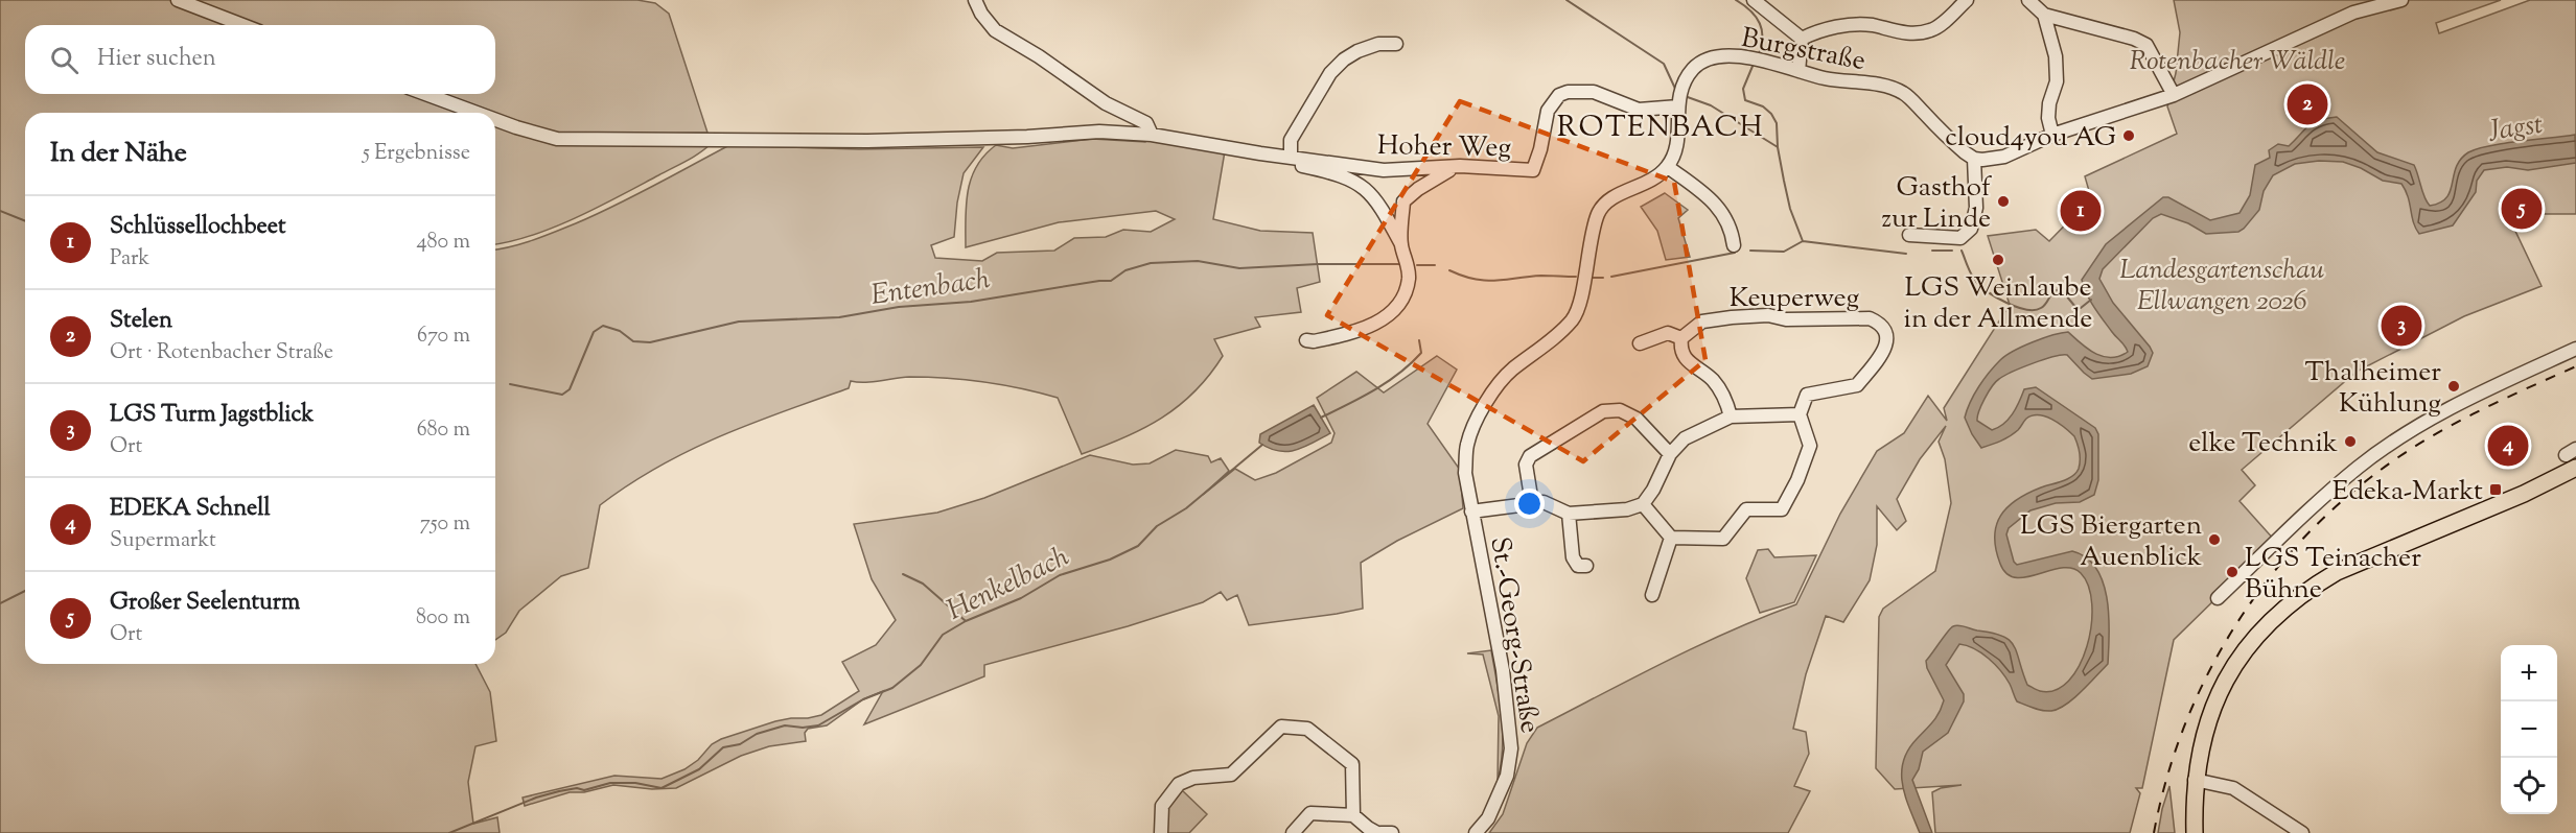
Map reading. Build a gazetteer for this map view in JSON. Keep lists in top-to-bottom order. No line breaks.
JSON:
{"streets":{"street":["Burgstraße","Hoher Weg","Keuperweg","St.-Georg-Straße"]},"crossings":[["Burgstraße","Hoher Weg"]],"districts":["ROTENBACH"],"water":["Jagst","Entenbach","Henkelbach"],"parks":["Rotenbacher Wäldle","Landesgartenschau Ellwangen 2026"],"places":{"other":["cloud4you AG","Gasthof zur Linde","LGS Weinlaube in der Allmende","Thalheimer Kühlung","elke Technik","LGS Biergarten Auenblick","LGS Teinacher Bühne"],"transit":["Edeka-Markt"]},"page":{"search":"Hier suchen","pins":["2","5","1","3","4"],"heading":["In der Nähe","5 Ergebnisse"],"list":[{"mark":"1","name":"Schlüssellochbeet","note":"Park","value":"480 m"},{"mark":"2","name":"Stelen","note":"Ort · Rotenbacher Straße","value":"670 m"},{"mark":"3","name":"LGS Turm Jagstblick","note":"Ort","value":"680 m"},{"mark":"4","name":"EDEKA Schnell","note":"Supermarkt","value":"750 m"},{"mark":"5","name":"Großer Seelenturm","note":"Ort","value":"800 m"}],"map_buttons":["+","−"]}}
